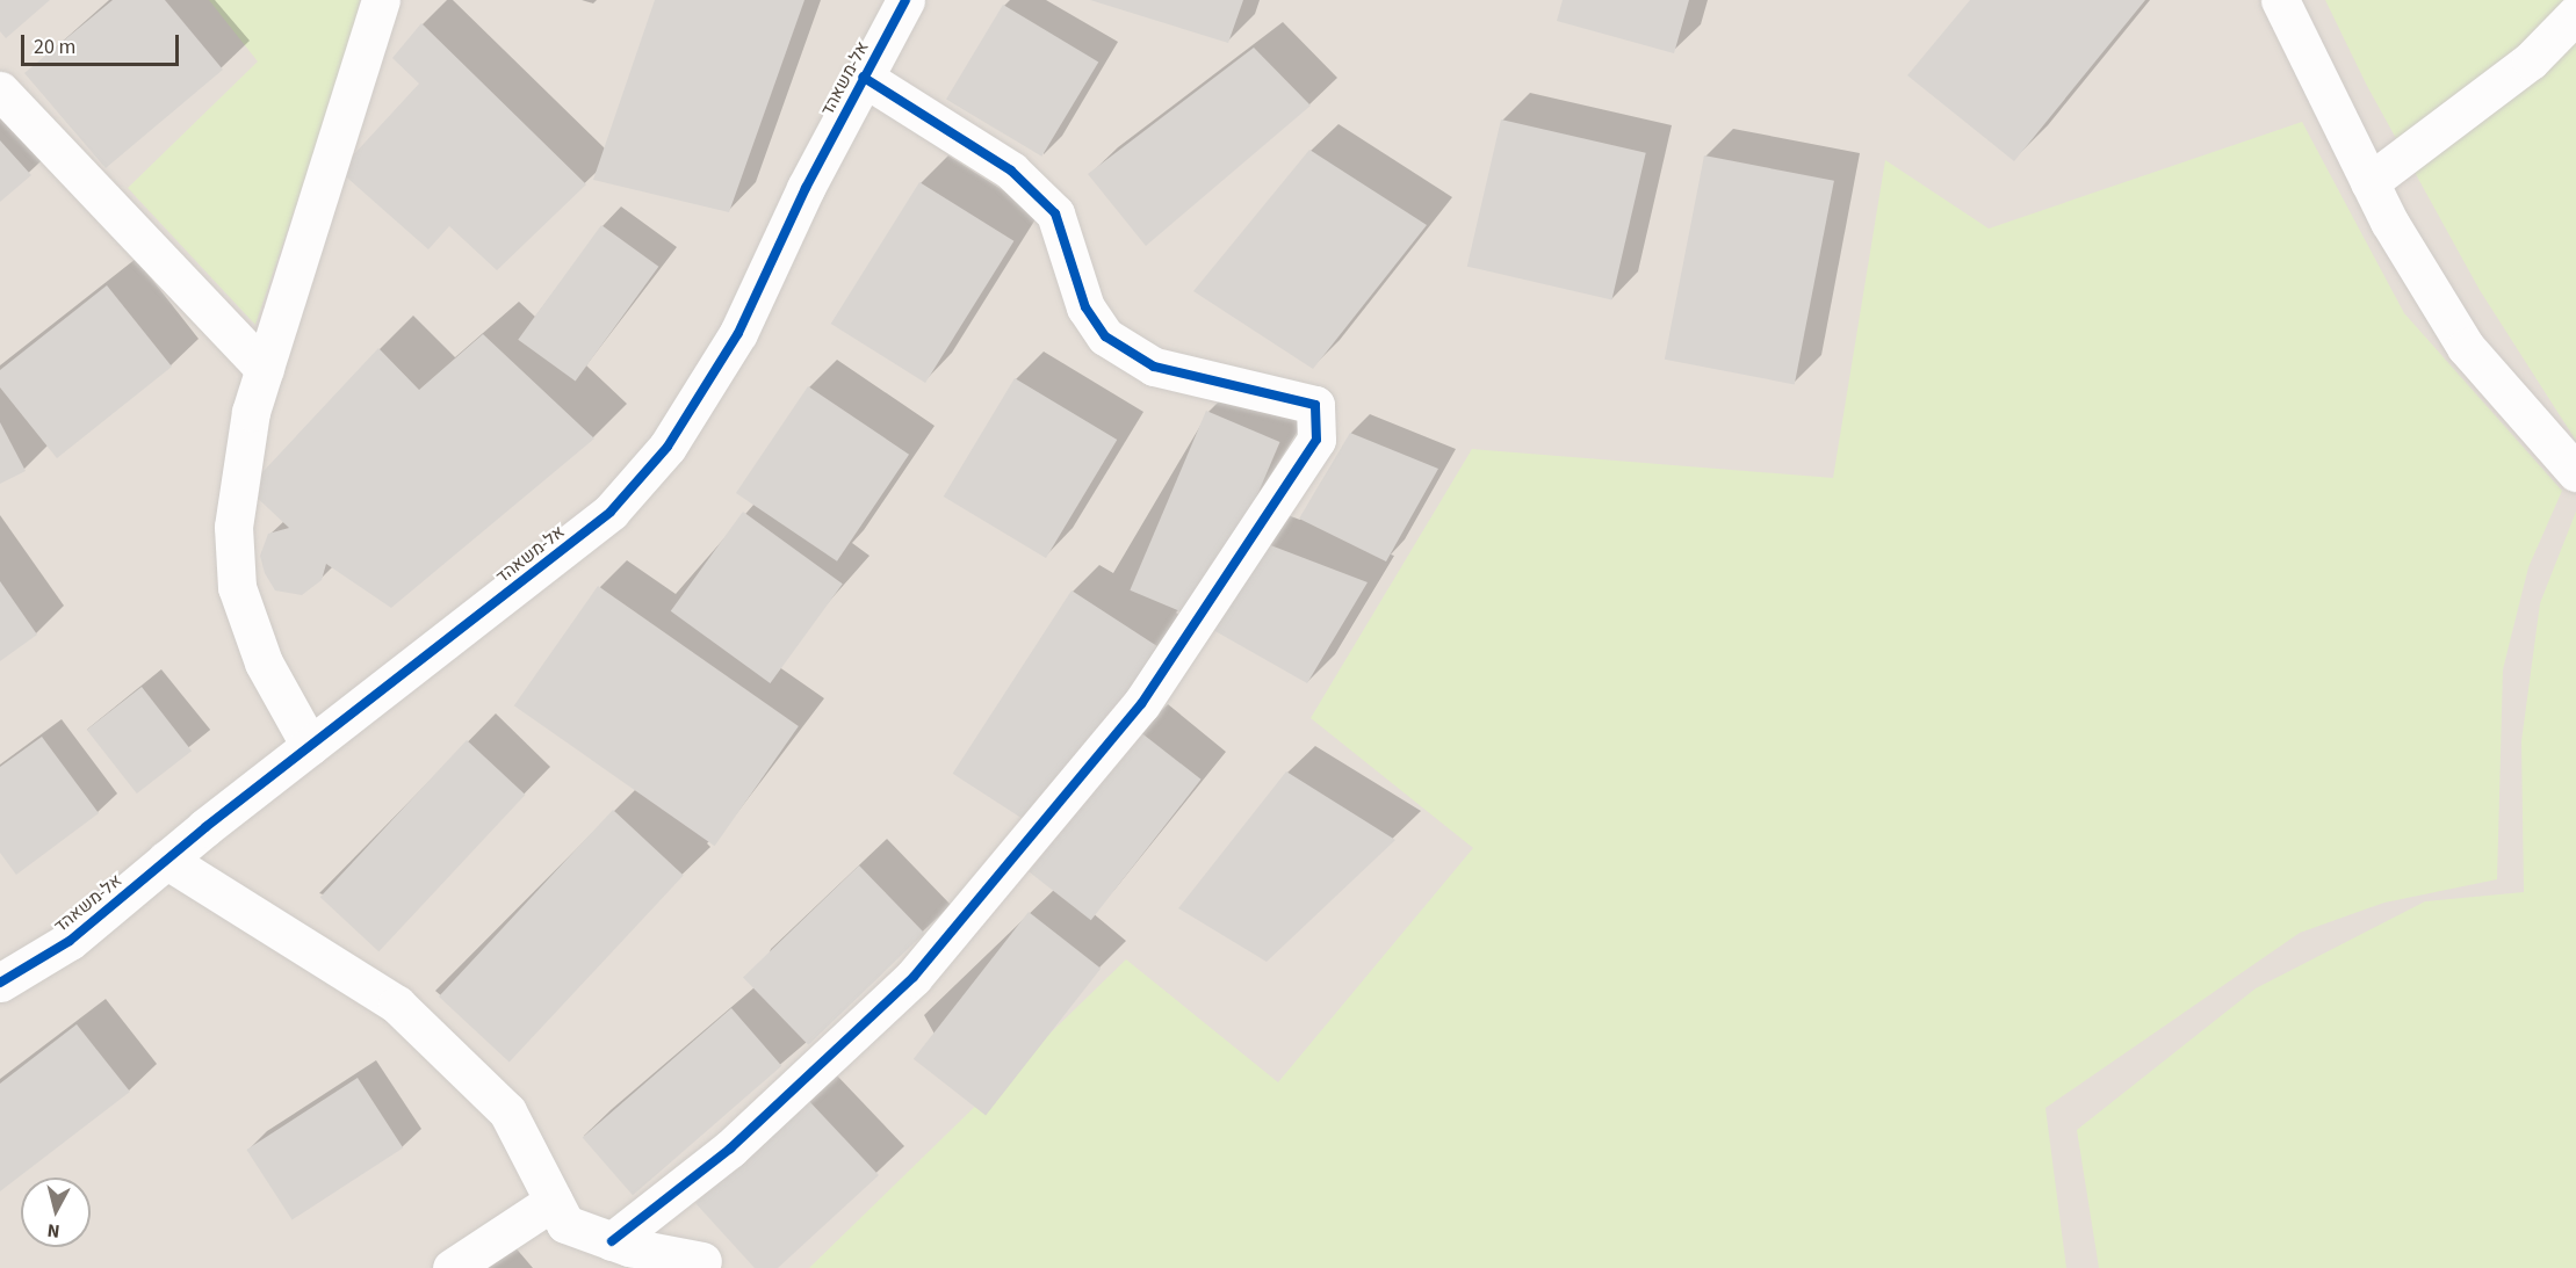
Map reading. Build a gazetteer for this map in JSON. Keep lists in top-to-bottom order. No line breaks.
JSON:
{"streets":{"street":["אל-משאהד"]},"scale_bar":"20 m","north":"bottom"}
